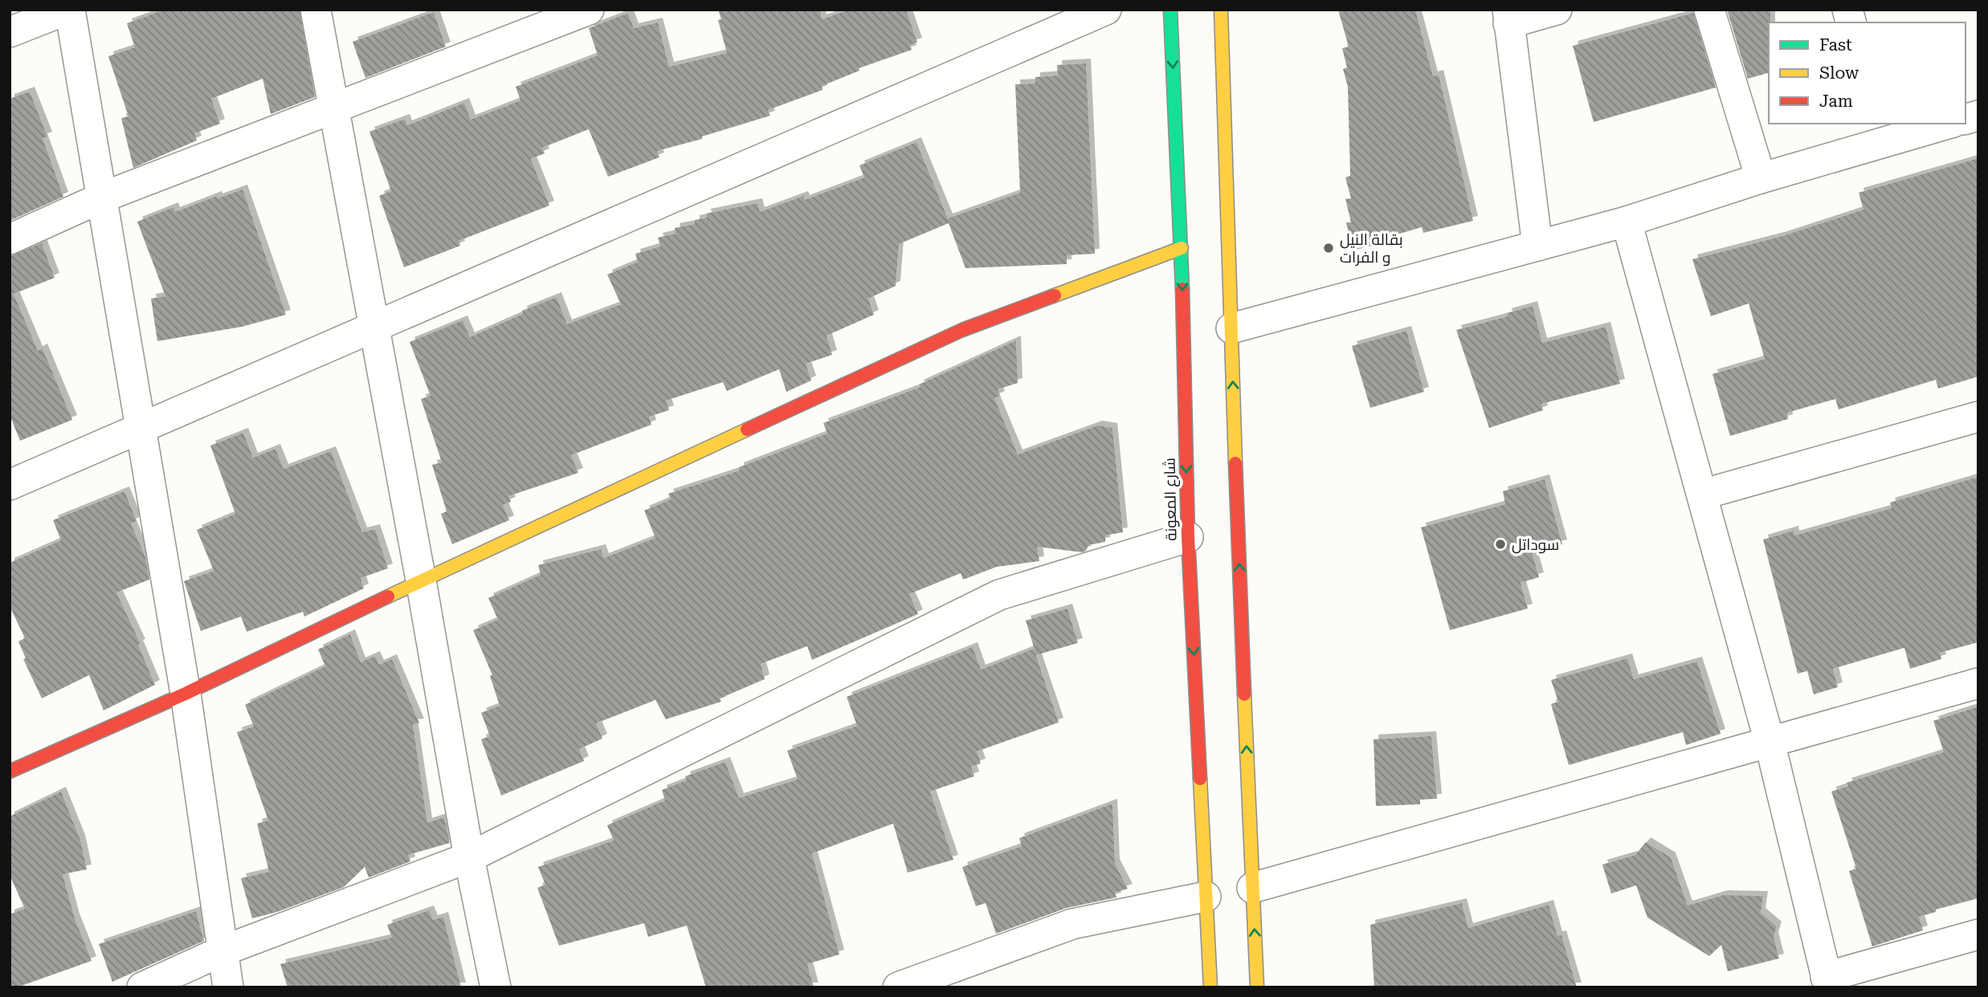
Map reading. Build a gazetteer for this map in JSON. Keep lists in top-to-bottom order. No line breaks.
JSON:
{"streets":{"main road":["شارع المعونة"]},"places":["بقالة النيل و الفرات","سوداتل"],"legend":["Fast","Slow","Jam"]}
